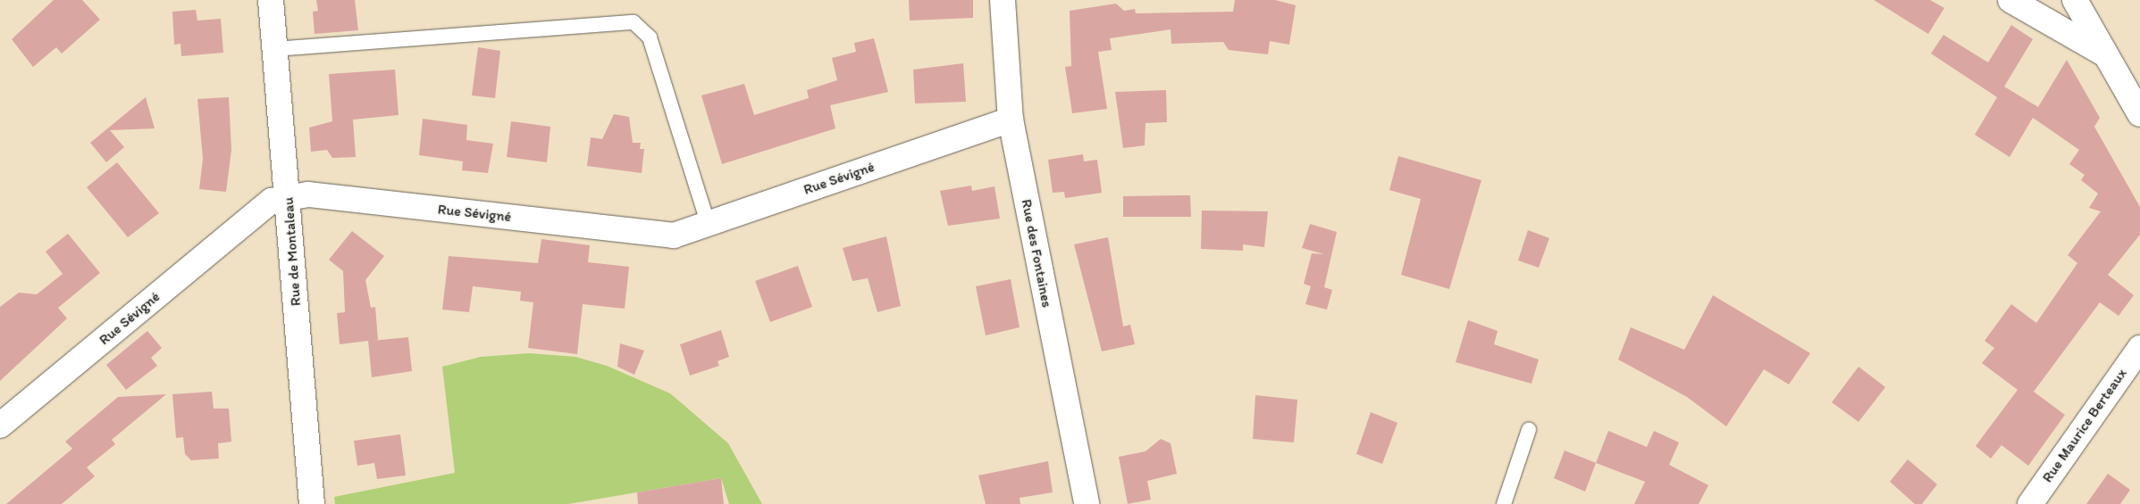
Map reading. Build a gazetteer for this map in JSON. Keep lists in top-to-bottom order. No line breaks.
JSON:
{"streets":{"street":["Rue Sévigné","Rue de Montaleau","Rue des Fontaines","Rue Maurice Berteaux"]},"crossings":[["Rue Sévigné","Rue de Montaleau"],["Rue Sévigné","Rue des Fontaines"]]}
